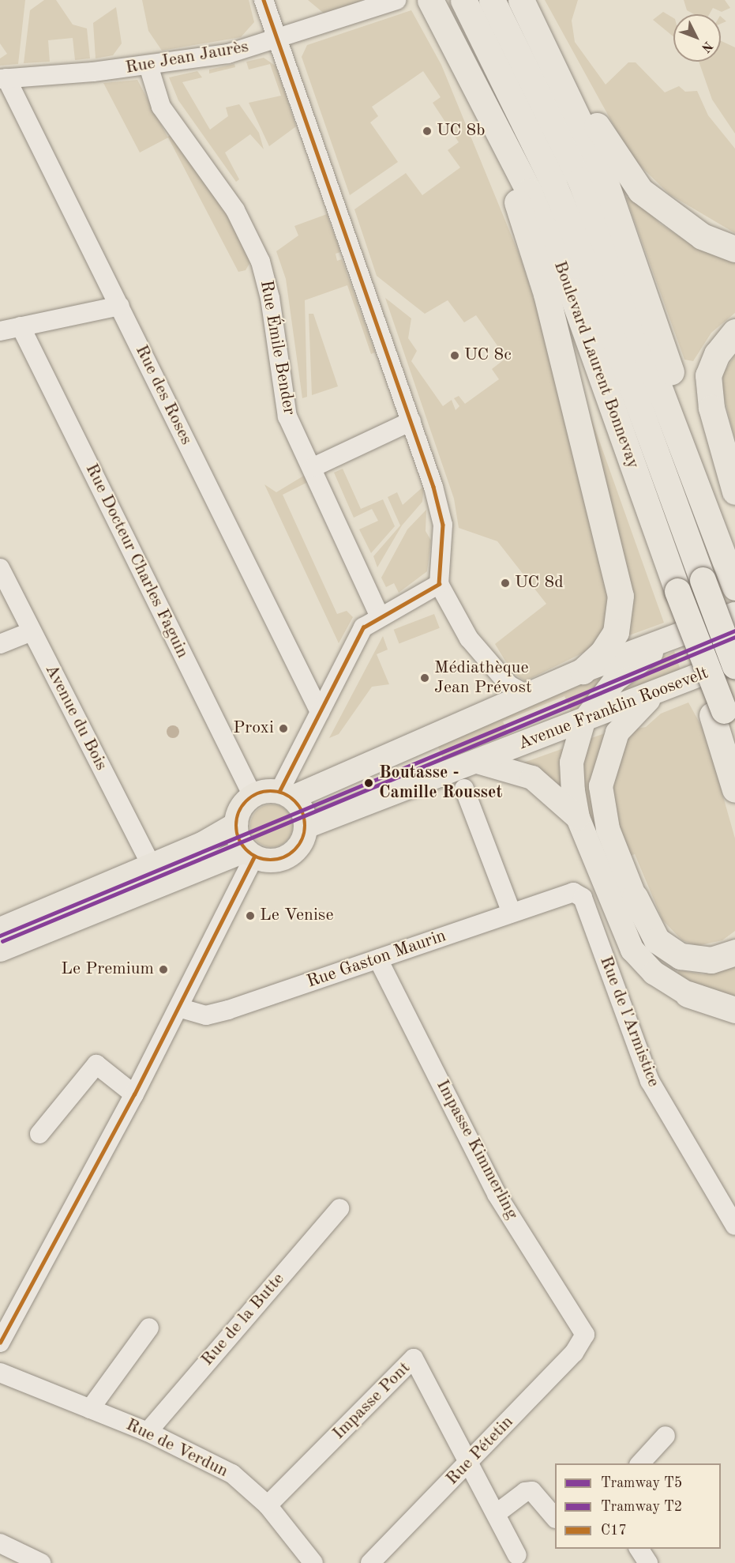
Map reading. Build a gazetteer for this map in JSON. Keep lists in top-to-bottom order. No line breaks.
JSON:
{"streets":{"highway":["Boulevard Laurent Bonnevay"],"main road":["Avenue Franklin Roosevelt"],"street":["Rue Jean Jaurès","Rue Émile Bender","Rue des Roses","Rue Docteur Charles Faguin","Avenue du Bois","Rue Gaston Maurin","Rue de l'Armistice","Impasse Kimmerling","Rue de la Butte","Impasse Pont","Rue de Verdun","Rue Pétetin"]},"crossings":[["Rue Jean Jaurès","Rue Émile Bender"],["Rue Jean Jaurès","Rue des Roses"],["Rue Docteur Charles Faguin","Avenue Franklin Roosevelt"],["Rue Gaston Maurin","Rue de l'Armistice"],["Rue Gaston Maurin","Impasse Kimmerling"],["Impasse Kimmerling","Rue Pétetin"],["Rue de la Butte","Rue de Verdun"],["Impasse Pont","Rue de Verdun"],["Impasse Pont","Rue Pétetin"]],"places":["UC 8b","UC 8c","UC 8d","Médiathèque Jean Prévost","Proxi","Boutasse - Camille Rousset","Le Venise","Le Premium"],"lines":["transit line C17","tram line T5","tram line T2"],"legend":["Tramway T5","Tramway T2","C17"],"north":"bottom right"}
